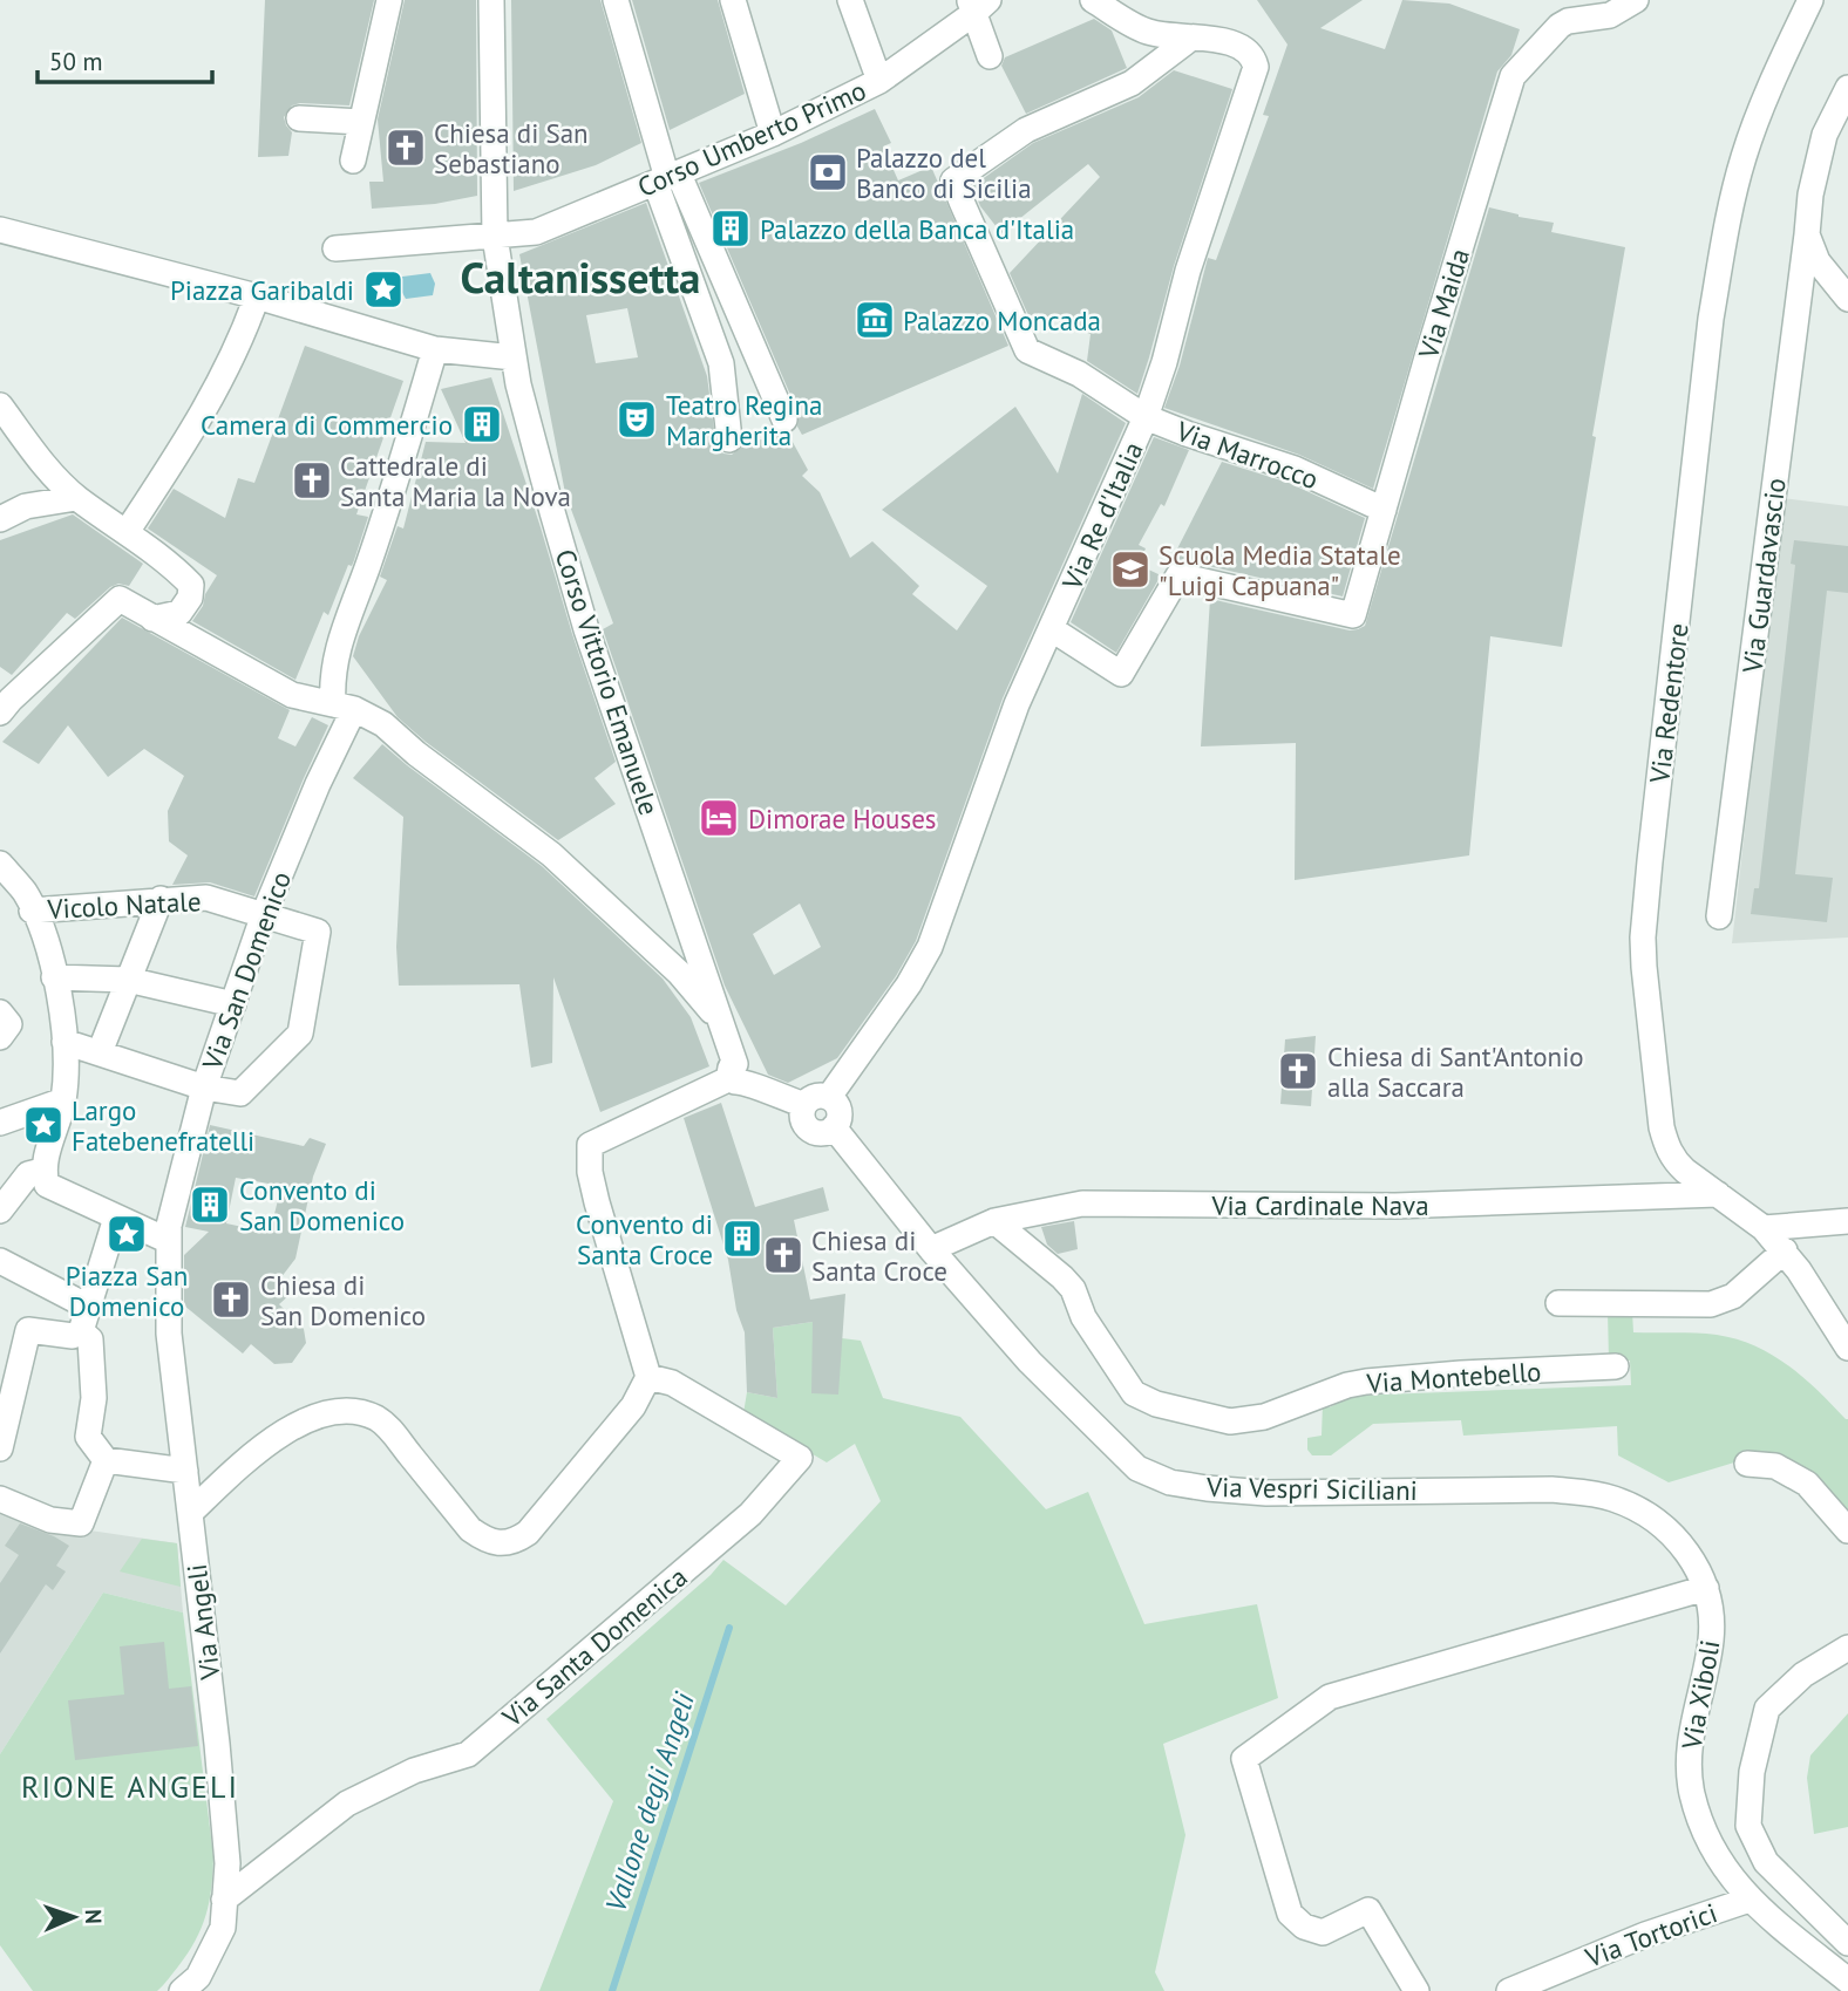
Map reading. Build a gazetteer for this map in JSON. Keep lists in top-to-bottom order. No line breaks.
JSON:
{"streets":{"street":["Corso Umberto Primo","Via Maida","Via Marrocco","Via Re d'Italia","Via Guardavascio","Corso Vittorio Emanuele","Via Redentore","Vicolo Natale","Via San Domenico","Via Cardinale Nava","Via Montebello","Via Vespri Siciliani","Via Angeli","Via Santa Domenica","Via Xiboli","Via Tortorici"]},"crossings":[["Corso Umberto Primo","Corso Vittorio Emanuele"],["Via Maida","Via Marrocco"],["Via Maida","Via Re d'Italia"],["Via Marrocco","Via Re d'Italia"],["Via Re d'Italia","Via Vespri Siciliani"],["Via Redentore","Via Cardinale Nava"],["Vicolo Natale","Via San Domenico"],["Via San Domenico","Via Angeli"],["Via Cardinale Nava","Via Montebello"],["Via Cardinale Nava","Via Vespri Siciliani"],["Via Vespri Siciliani","Via Xiboli"],["Via Angeli","Via Santa Domenica"],["Via Xiboli","Via Tortorici"]],"districts":["Caltanissetta","RIONE ANGELI"],"water":["Vallone degli Angeli"],"places":{"church":["Chiesa di San Sebastiano","Cattedrale di Santa Maria la Nova","Chiesa di Sant'Antonio alla Saccara","Chiesa di Santa Croce","Chiesa di San Domenico"],"bank":["Palazzo del Banco di Sicilia"],"building":["Palazzo della Banca d'Italia","Camera di Commercio","Convento di San Domenico","Convento di Santa Croce"],"place":["Piazza Garibaldi","Largo Fatebenefratelli","Piazza San Domenico"],"museum":["Palazzo Moncada"],"theatre":["Teatro Regina Margherita"],"school or university":["Scuola Media Statale \"Luigi Capuana\""],"hotel":["Dimorae Houses"]},"scale_bar":"50 m","north":"right"}
